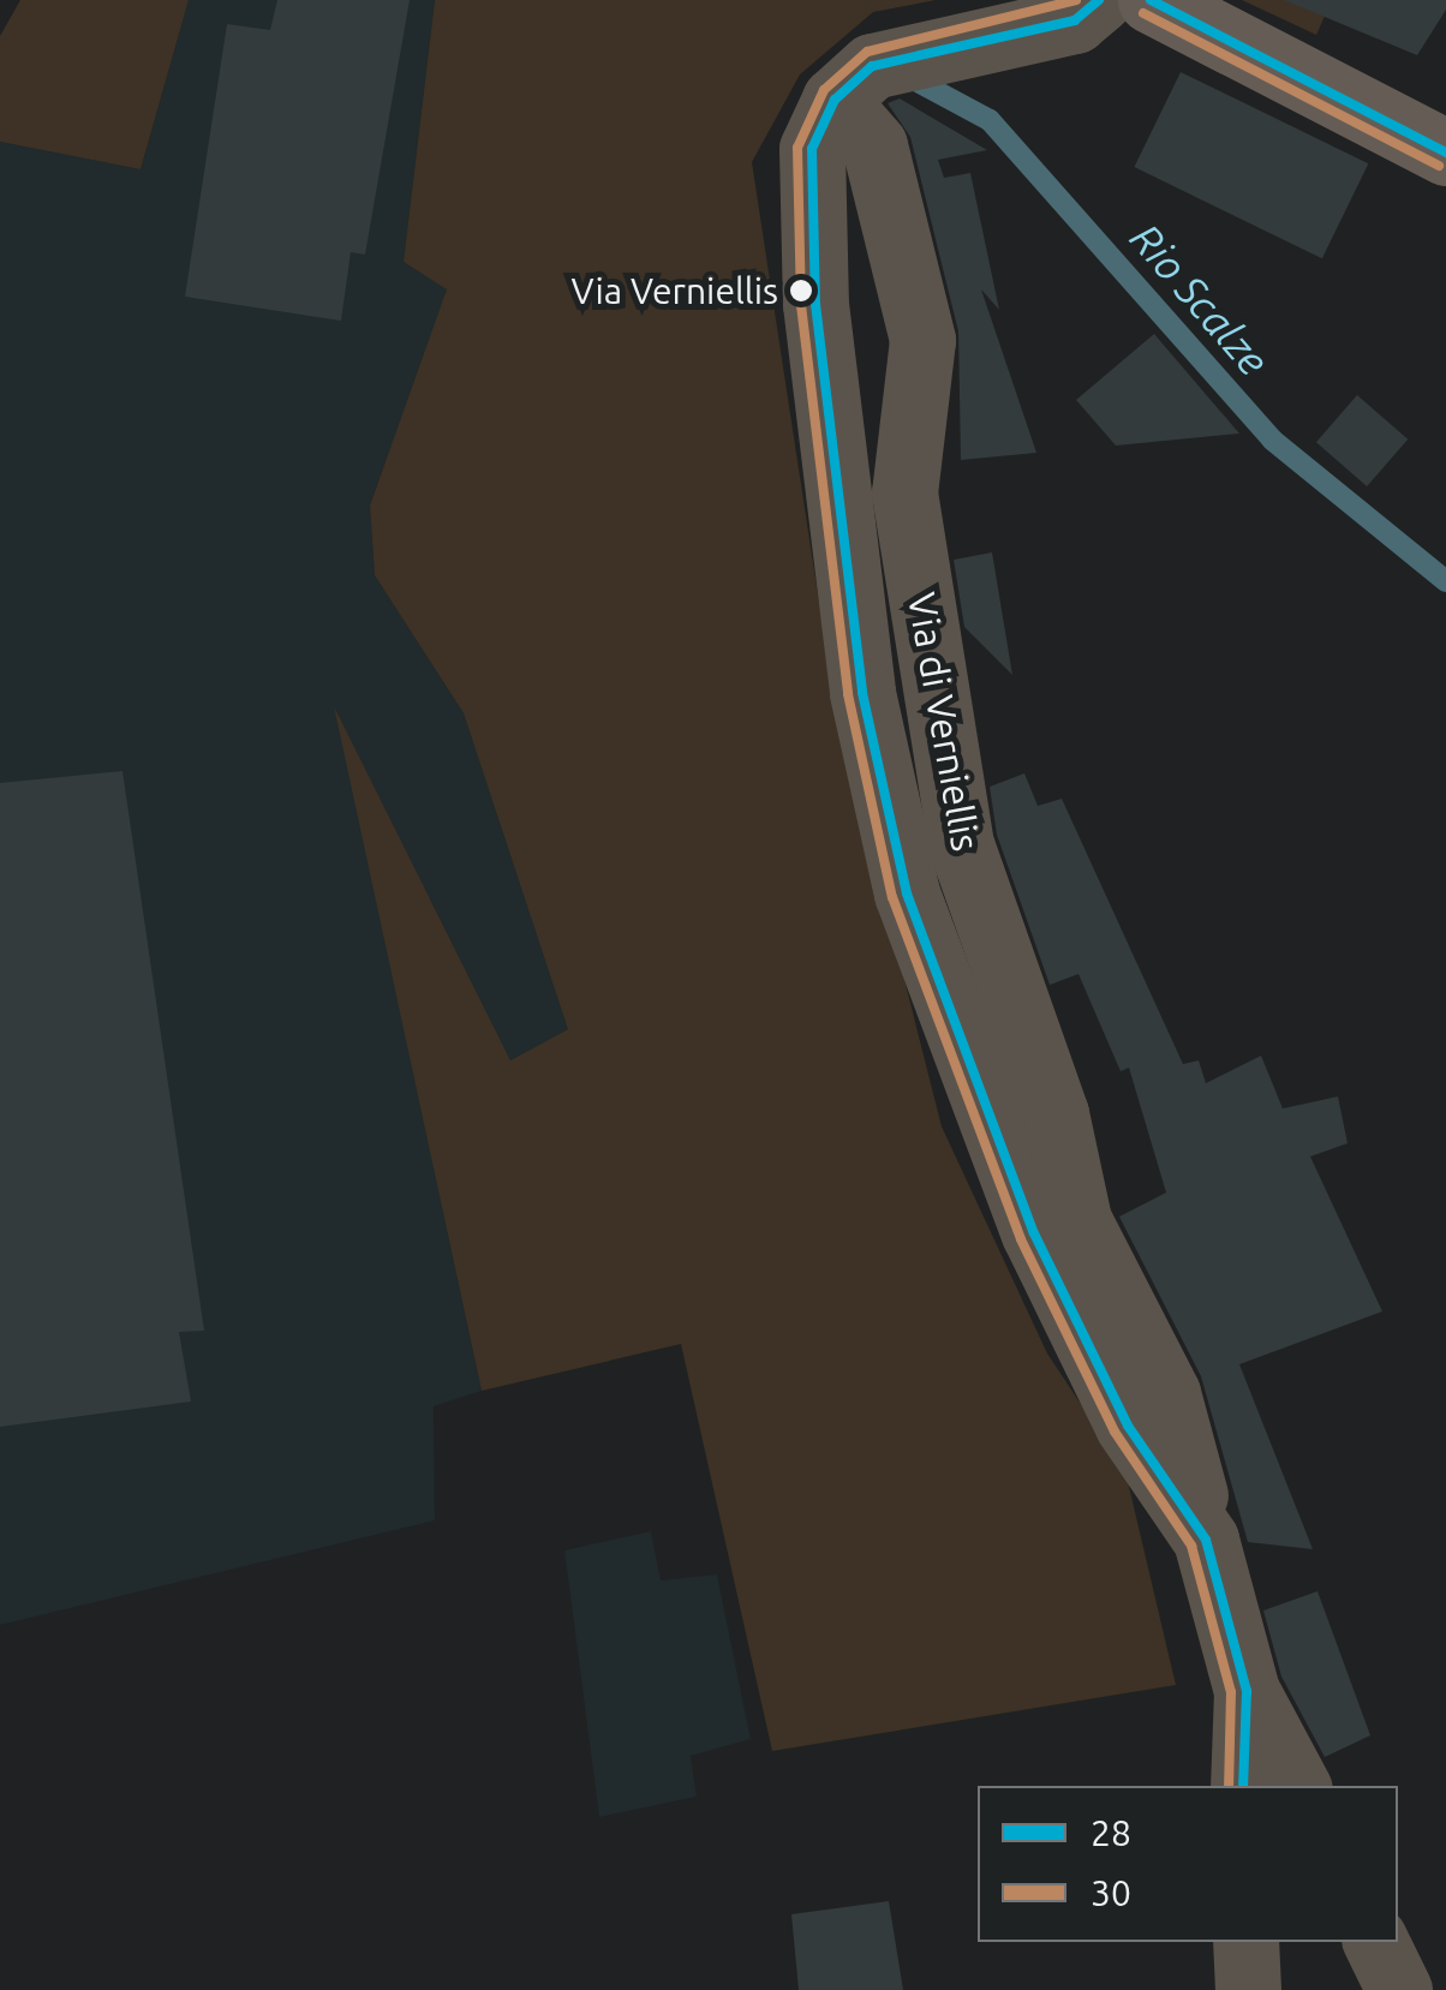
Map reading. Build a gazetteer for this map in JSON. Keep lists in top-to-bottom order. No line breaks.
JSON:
{"streets":{"street":["Via di Verniellis"]},"water":["Rio Scalze"],"places":["Via Verniellis"],"lines":["transit line 28","transit line 30"],"legend":["28","30"]}
